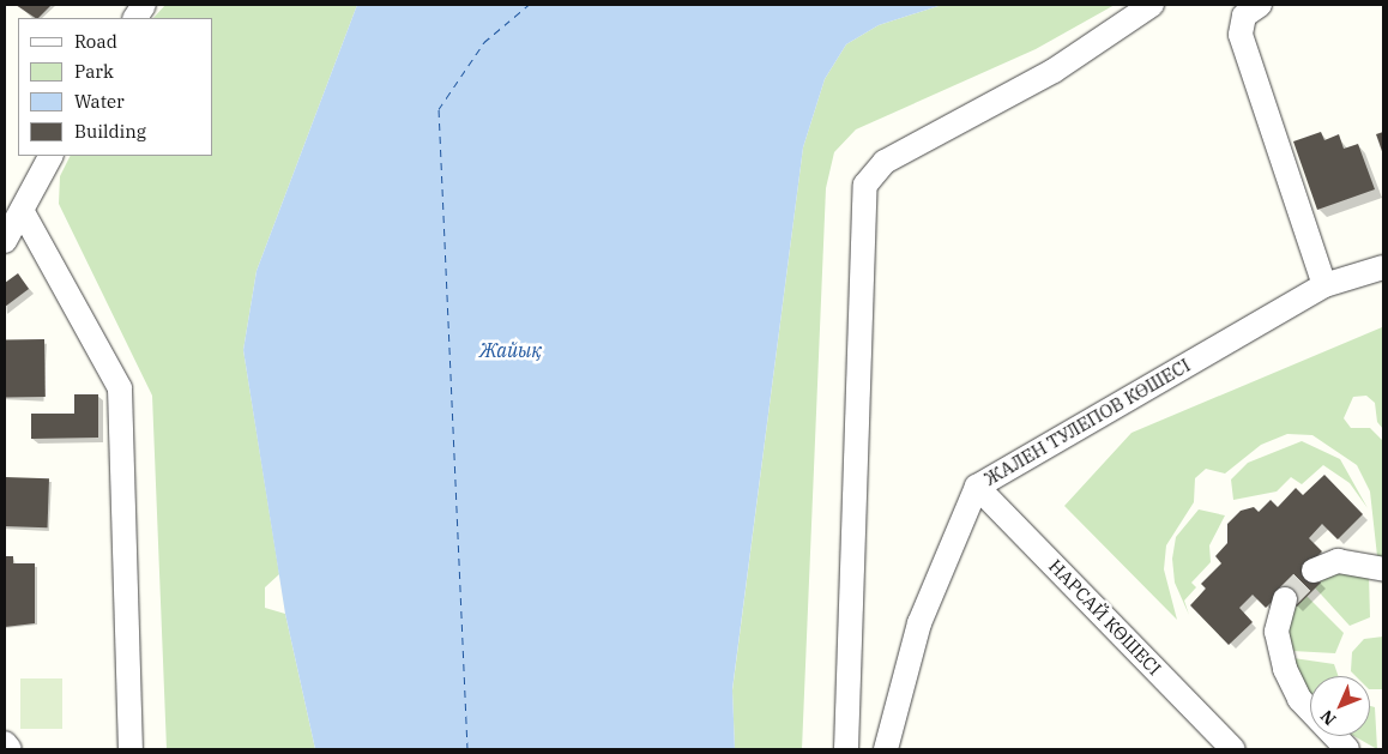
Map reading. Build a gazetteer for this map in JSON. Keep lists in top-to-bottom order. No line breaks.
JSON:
{"streets":{"street":["ЖАЛЕН ТУЛЕПОВ КӨШЕСІ","НАРСАЙ КӨШЕСІ"]},"crossings":[["ЖАЛЕН ТУЛЕПОВ КӨШЕСІ","НАРСАЙ КӨШЕСІ"]],"water":["Жайық"],"legend":["Road","Park","Water","Building"],"north":"bottom left"}
